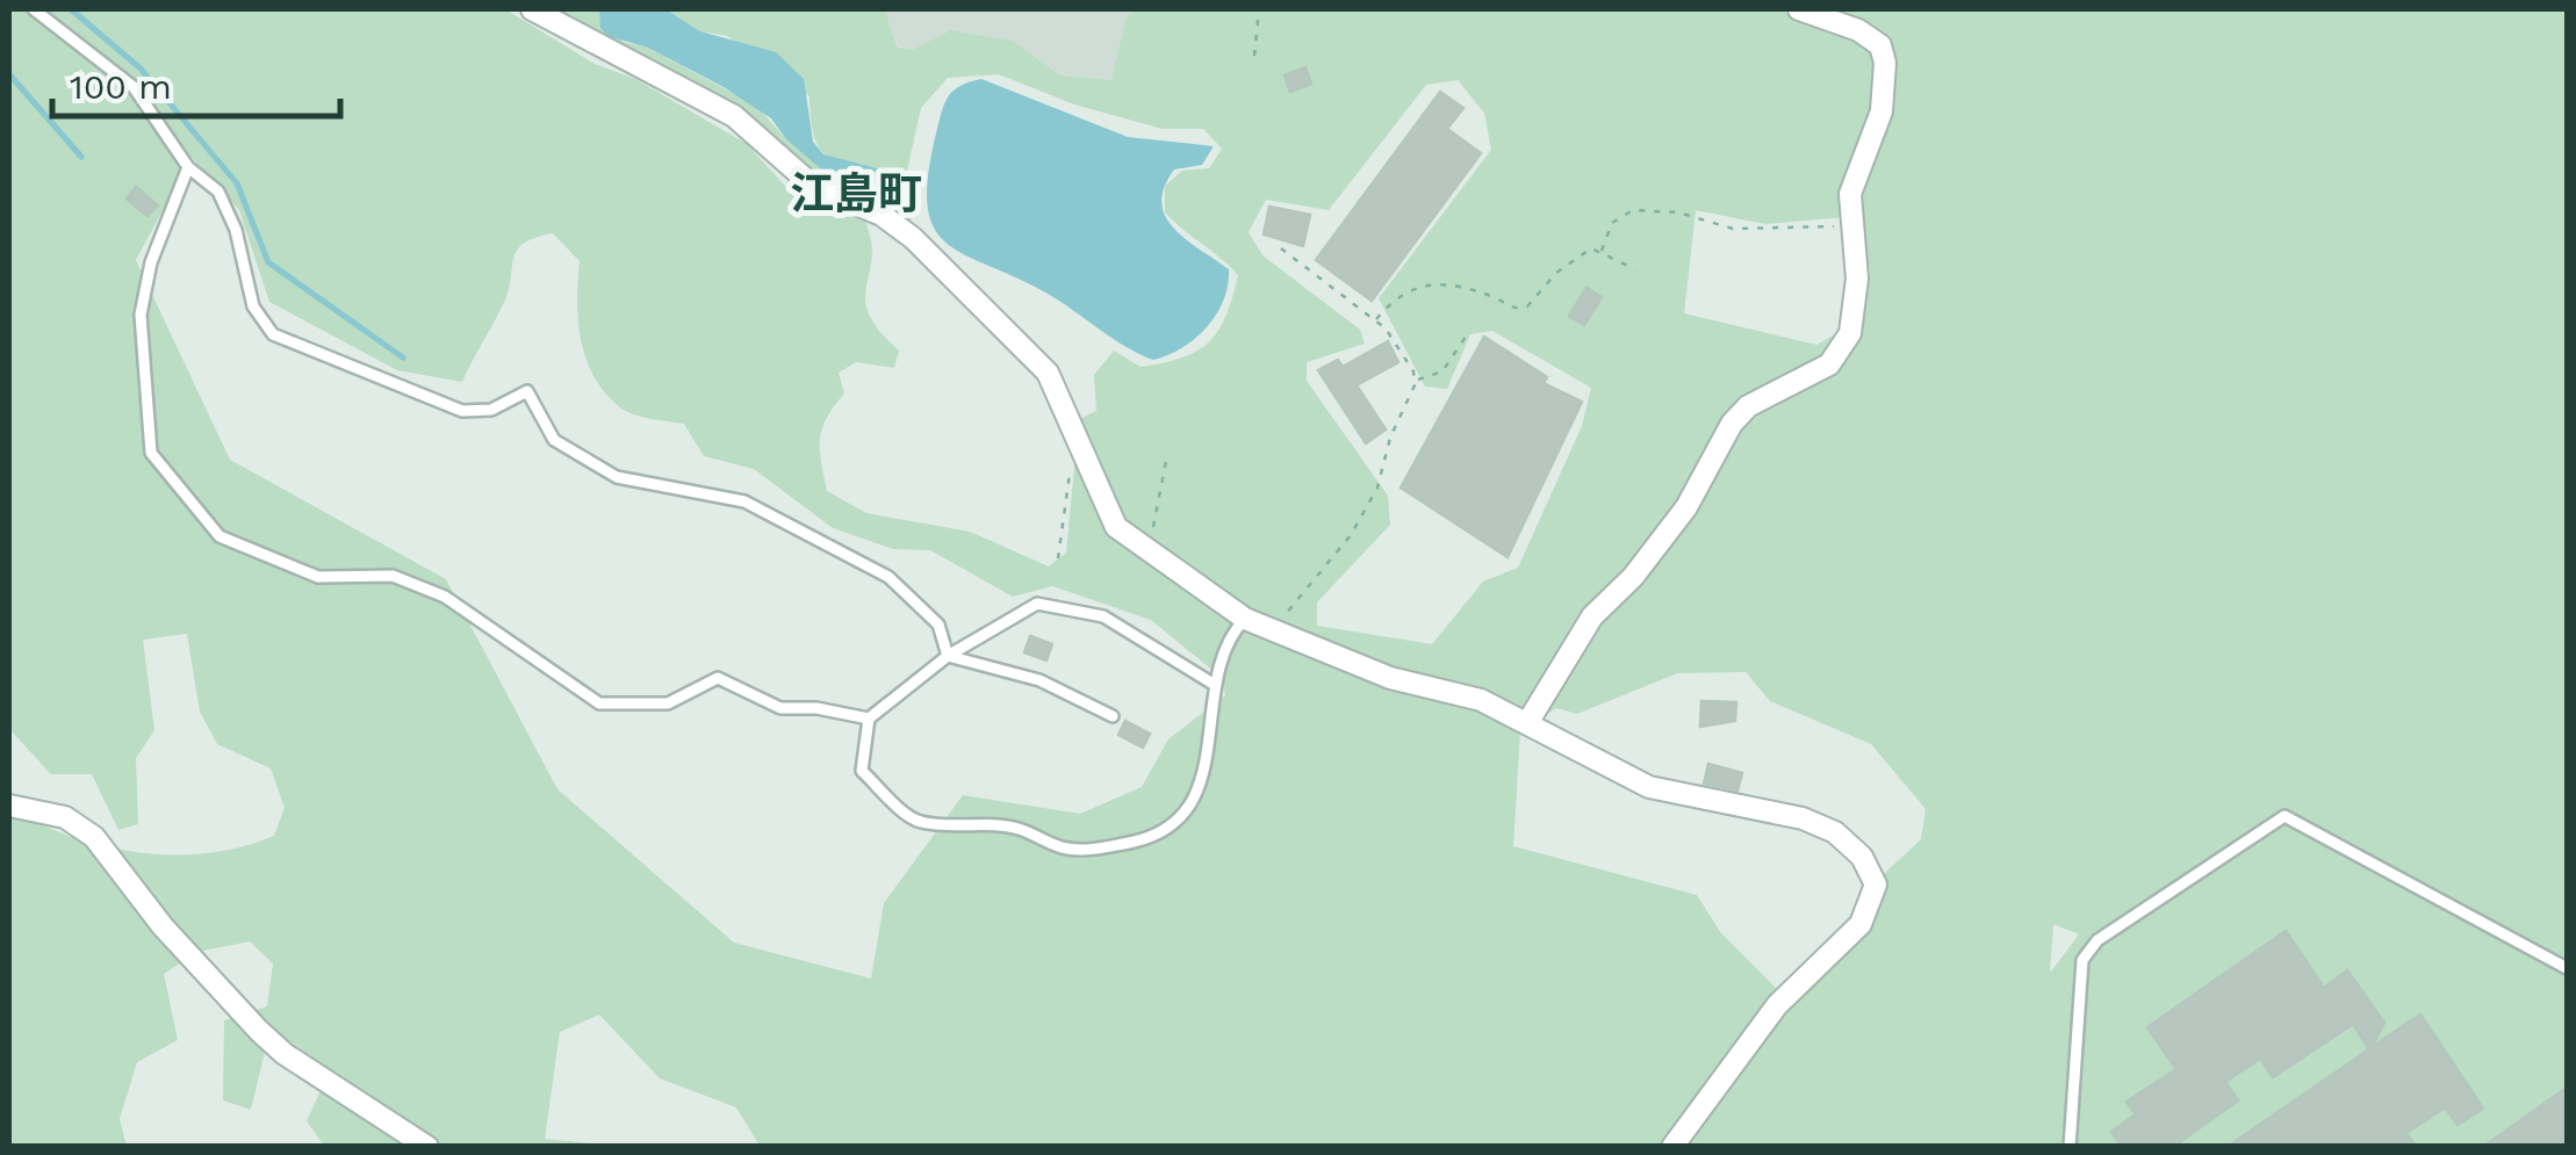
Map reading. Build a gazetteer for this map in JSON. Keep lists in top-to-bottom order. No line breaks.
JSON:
{"districts":["江島町"],"scale_bar":"100 m"}
